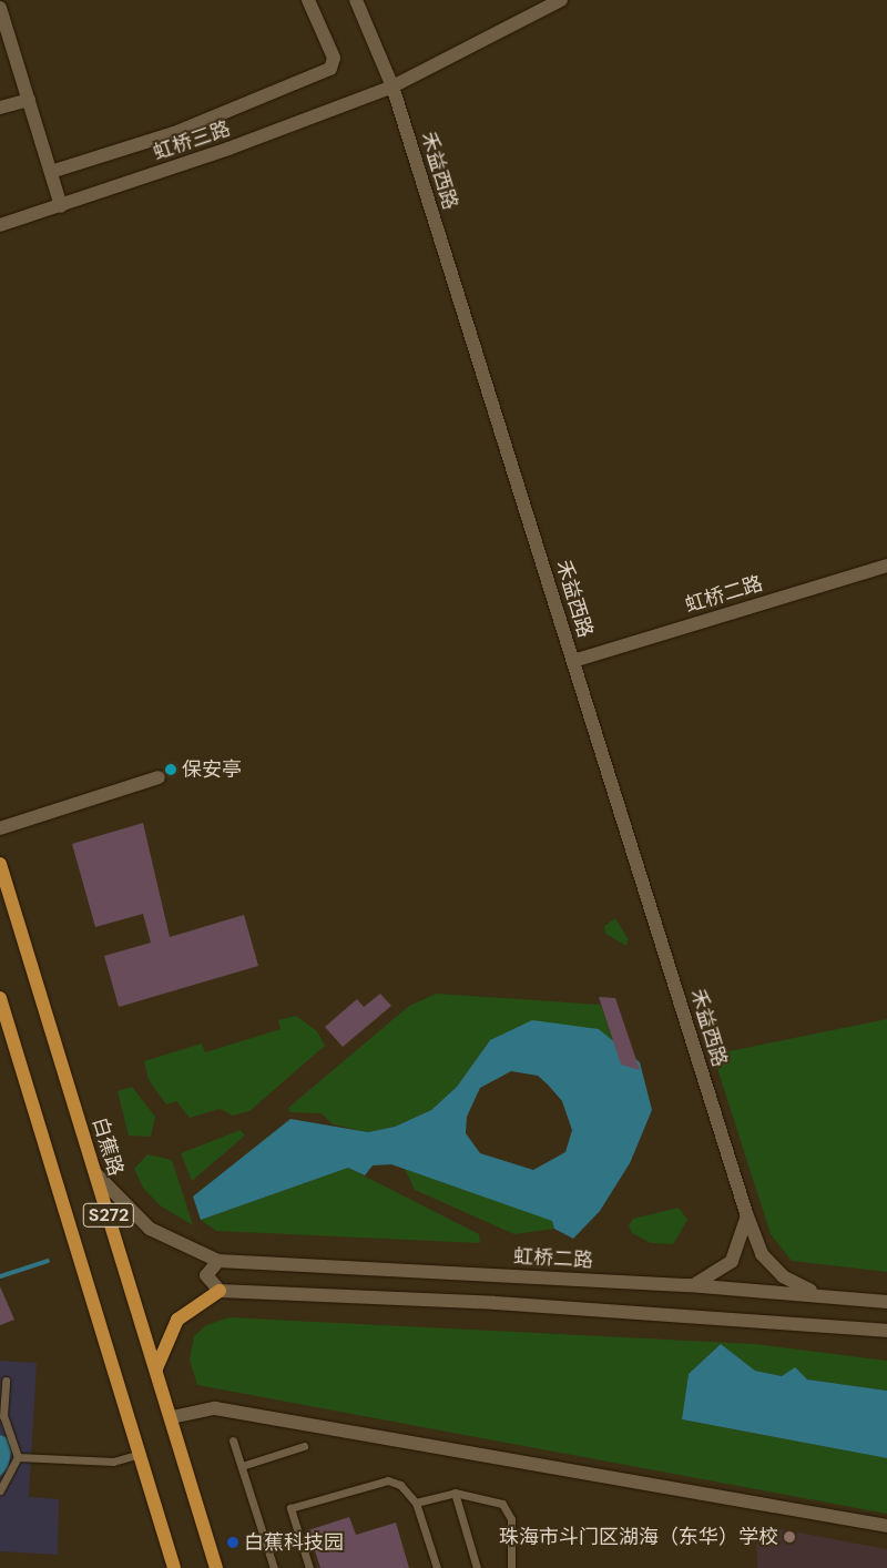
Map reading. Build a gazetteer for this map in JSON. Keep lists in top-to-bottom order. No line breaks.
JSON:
{"streets":{"main road":["白蕉路","S272"],"street":["虹桥三路","禾益西路","虹桥二路"]},"crossings":[["虹桥三路","禾益西路"],["禾益西路","虹桥二路"]],"places":["保安亭","珠海市斗门区湖海（东华）学校","白蕉科技园"]}
